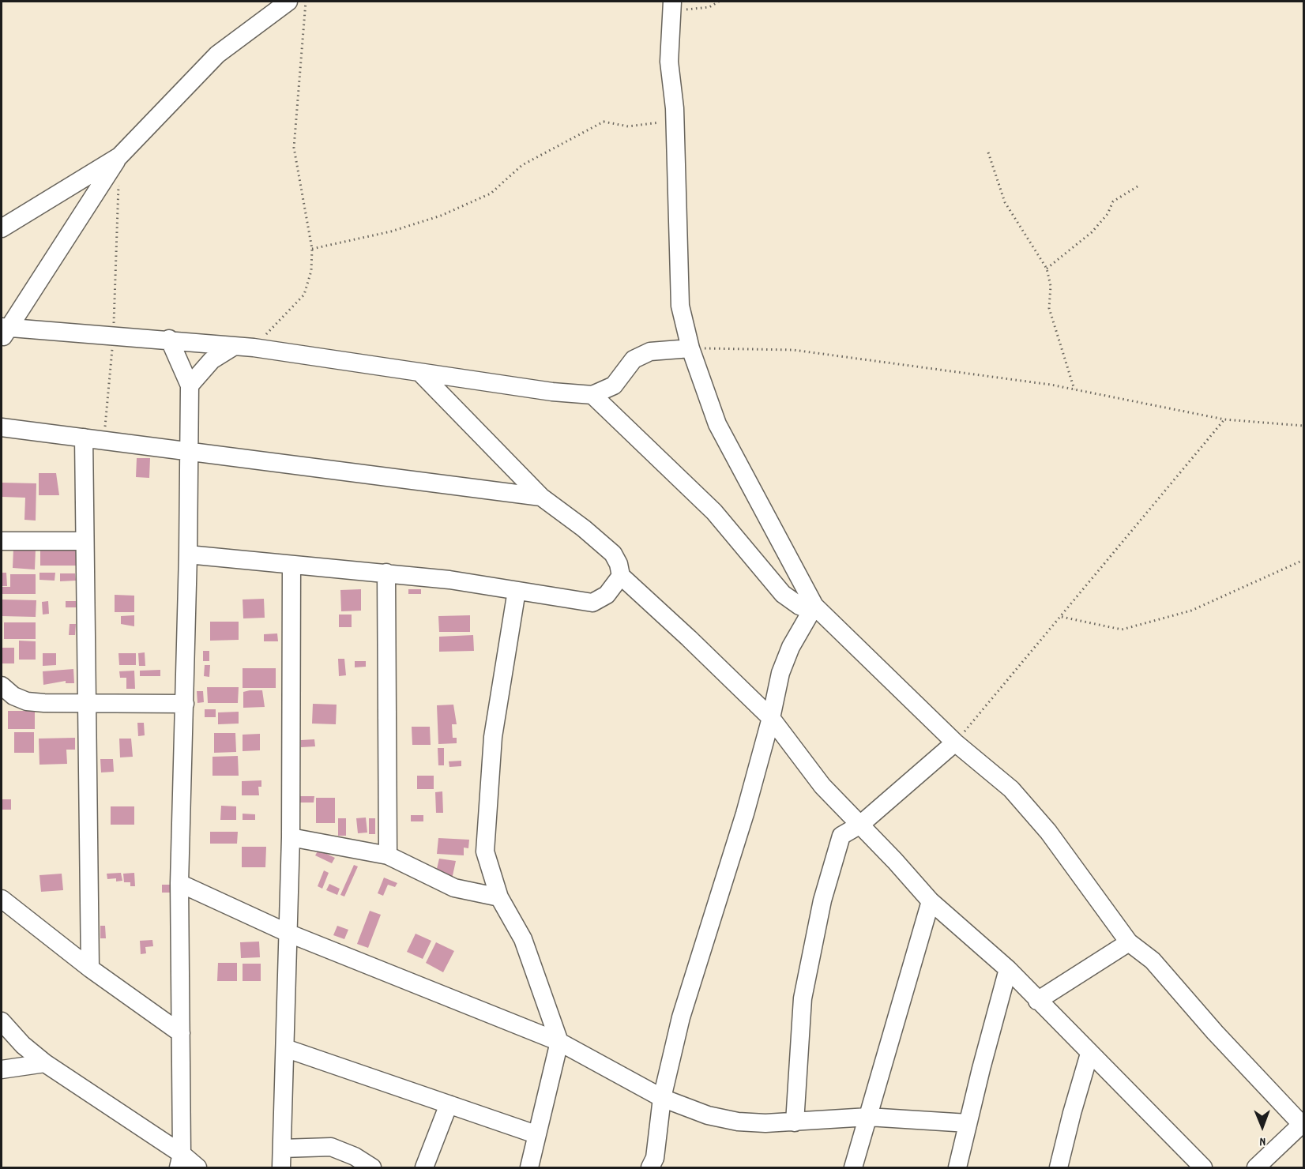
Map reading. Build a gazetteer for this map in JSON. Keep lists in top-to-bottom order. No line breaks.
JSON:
{"north":"bottom"}
